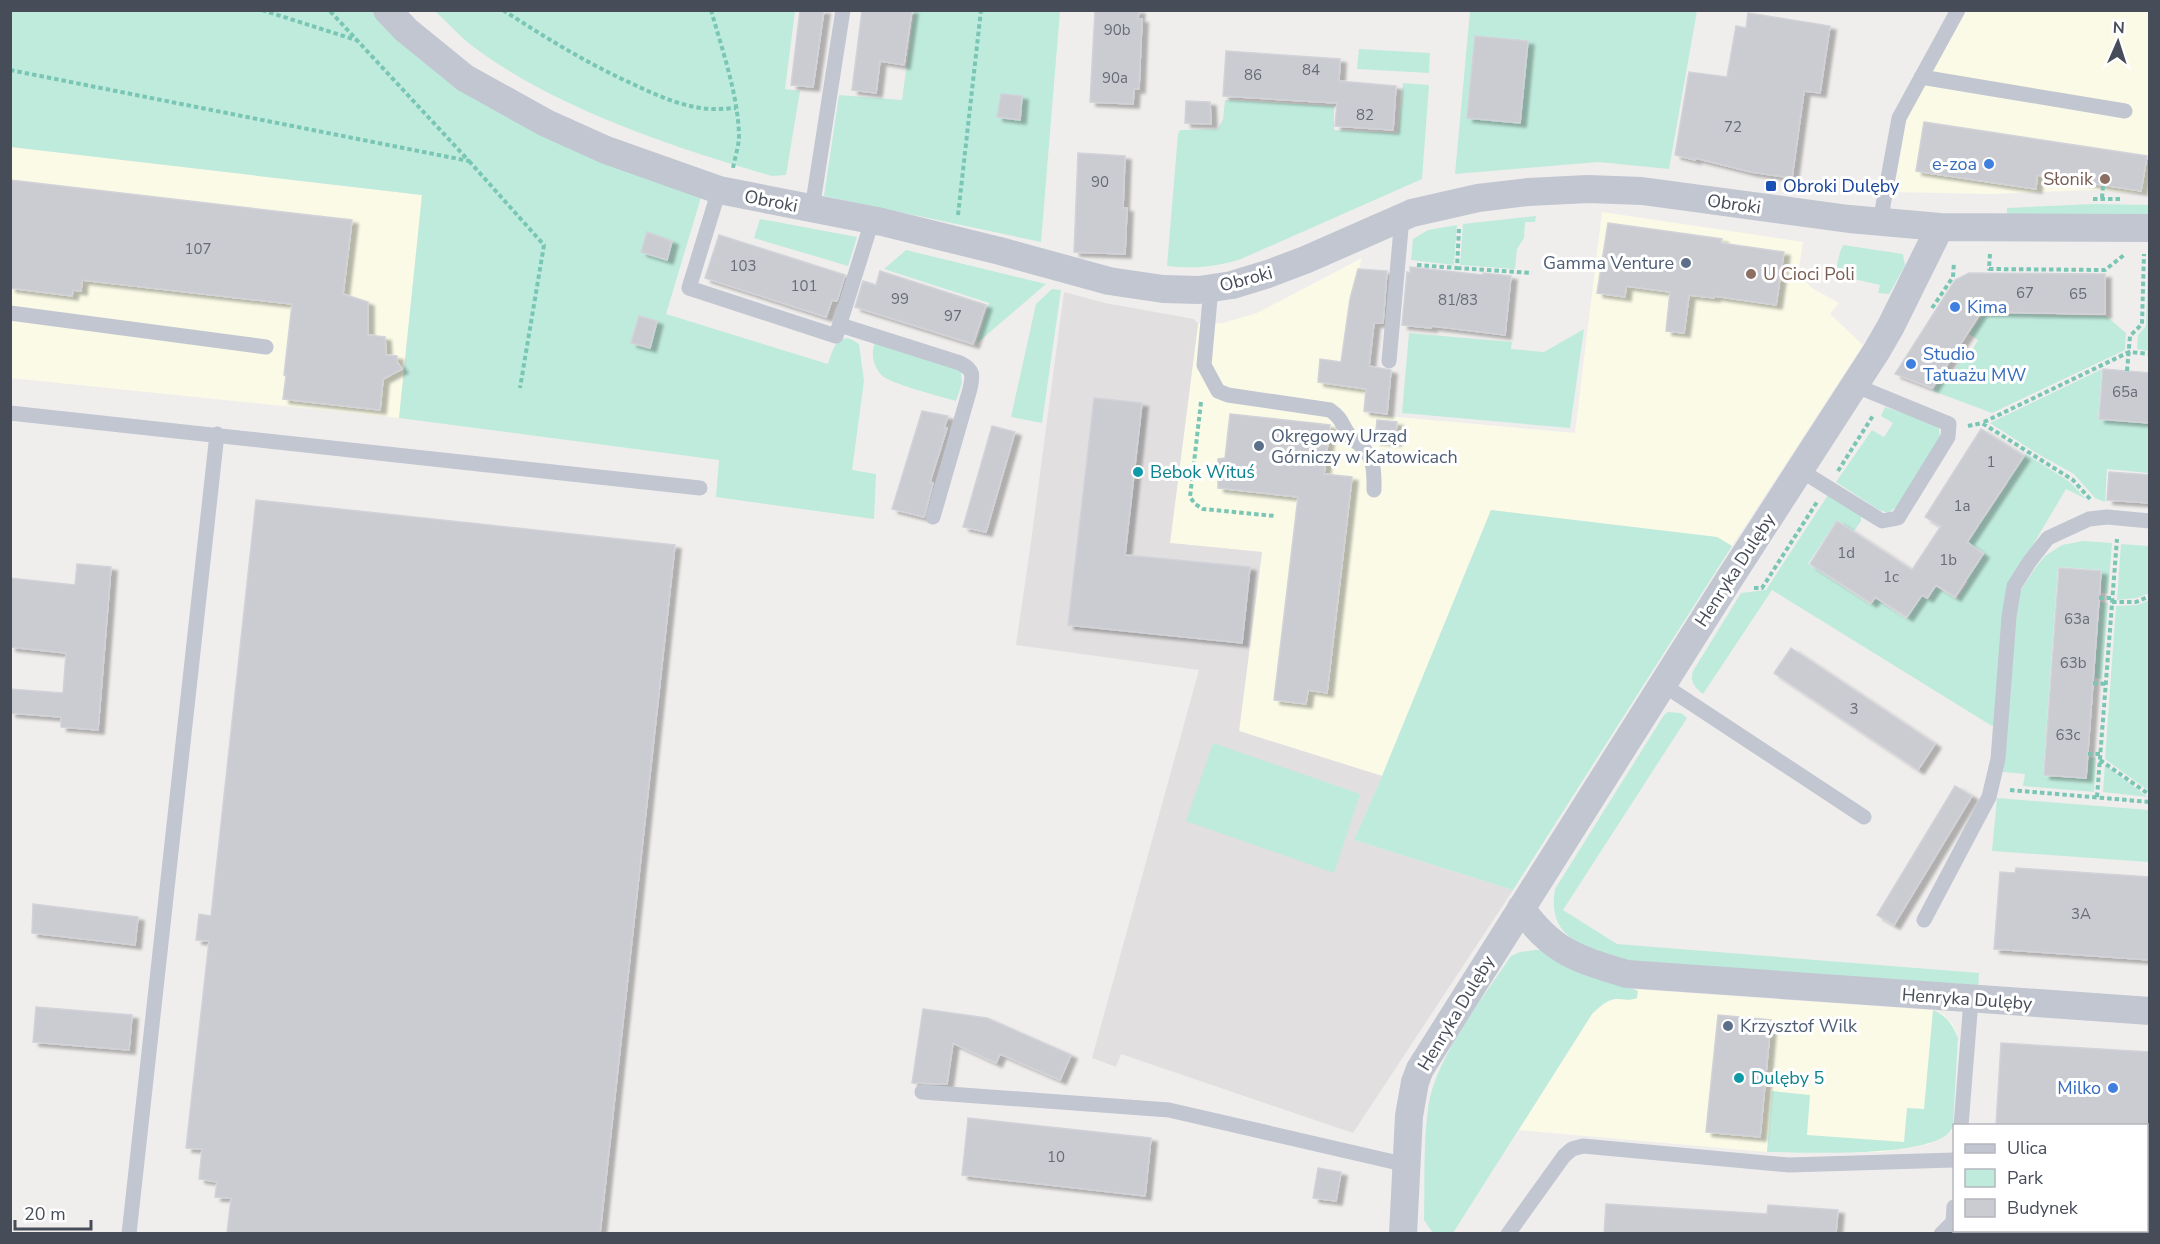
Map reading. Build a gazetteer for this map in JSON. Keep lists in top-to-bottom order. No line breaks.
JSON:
{"streets":{"street":["Obroki","Henryka Dulęby"]},"crossings":[["Obroki","Henryka Dulęby"]],"places":{"other":["e-zoa","Słonik","Gamma Venture","U Cioci Poli","Kima","Studio Tatuażu MW","Okręgowy Urząd Górniczy w Katowicach","Bebok Wituś","Krzysztof Wilk","Dulęby 5","Milko"],"transit":["Obroki Dulęby"]},"house_numbers":["90b","84","86","90a","82","72","90","107","103","101","67","65","99","81/83","97","65a","1","1a","1d","1b","1c","63a","63b","3","63c","3A","10"],"legend":["Ulica","Park","Budynek"],"scale_bar":"20 m","north":"top"}
